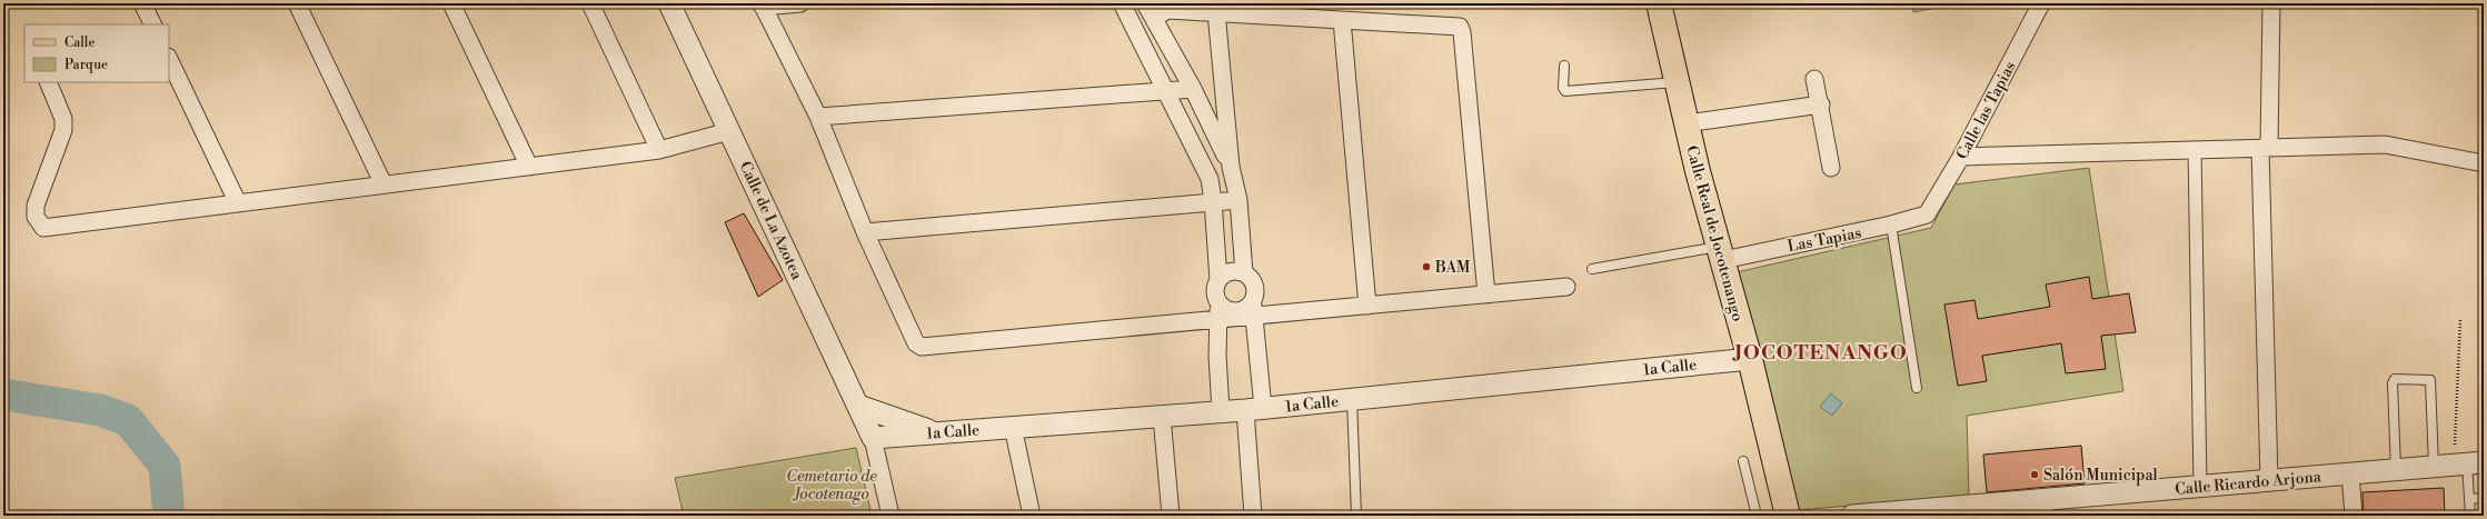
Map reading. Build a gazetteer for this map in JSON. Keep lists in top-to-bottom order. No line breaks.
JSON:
{"streets":{"main road":["Calle Real de Jocotenango"],"street":["Calle las Tapias","Calle de La Azotea","Las Tapias","1a Calle","Calle Ricardo Arjona"]},"crossings":[["Calle las Tapias","Las Tapias"],["Calle de La Azotea","1a Calle"],["Calle Real de Jocotenango","Las Tapias"],["Calle Real de Jocotenango","1a Calle"]],"districts":["JOCOTENANGO"],"parks":["Cemetario de Jocotenago"],"places":["BAM","Salón Municipal"],"legend":["Calle","Parque"]}
